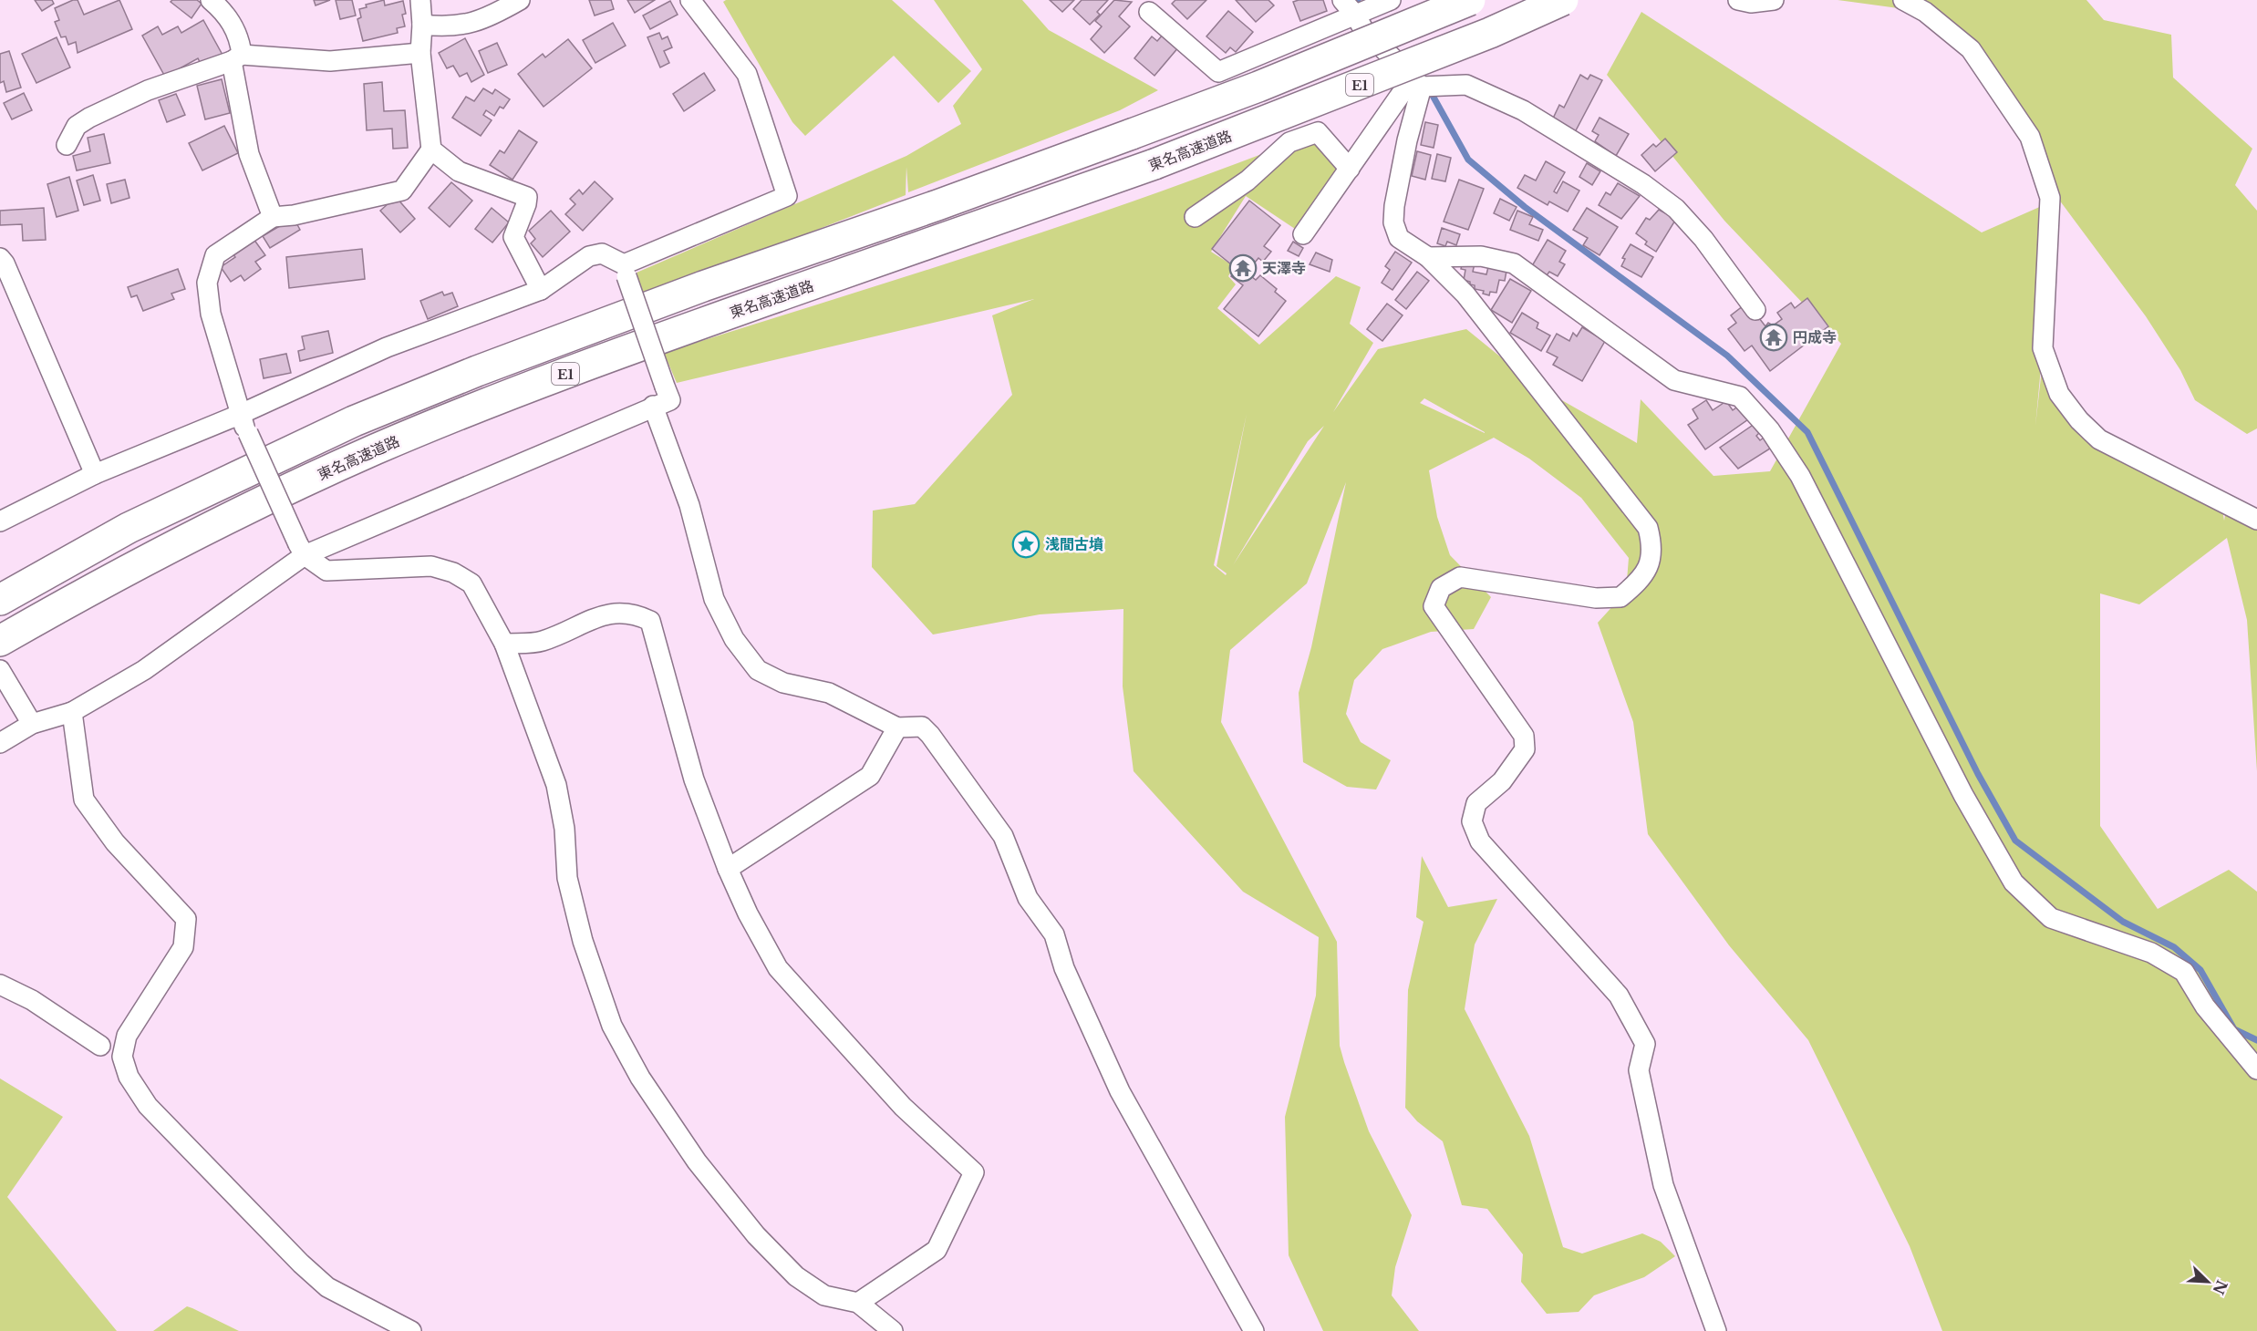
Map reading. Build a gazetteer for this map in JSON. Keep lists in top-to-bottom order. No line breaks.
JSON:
{"streets":{"highway":["E1","東名高速道路"]},"places":{"temple":["天澤寺","円成寺"],"place":["浅間古墳"]},"north":"bottom right"}
